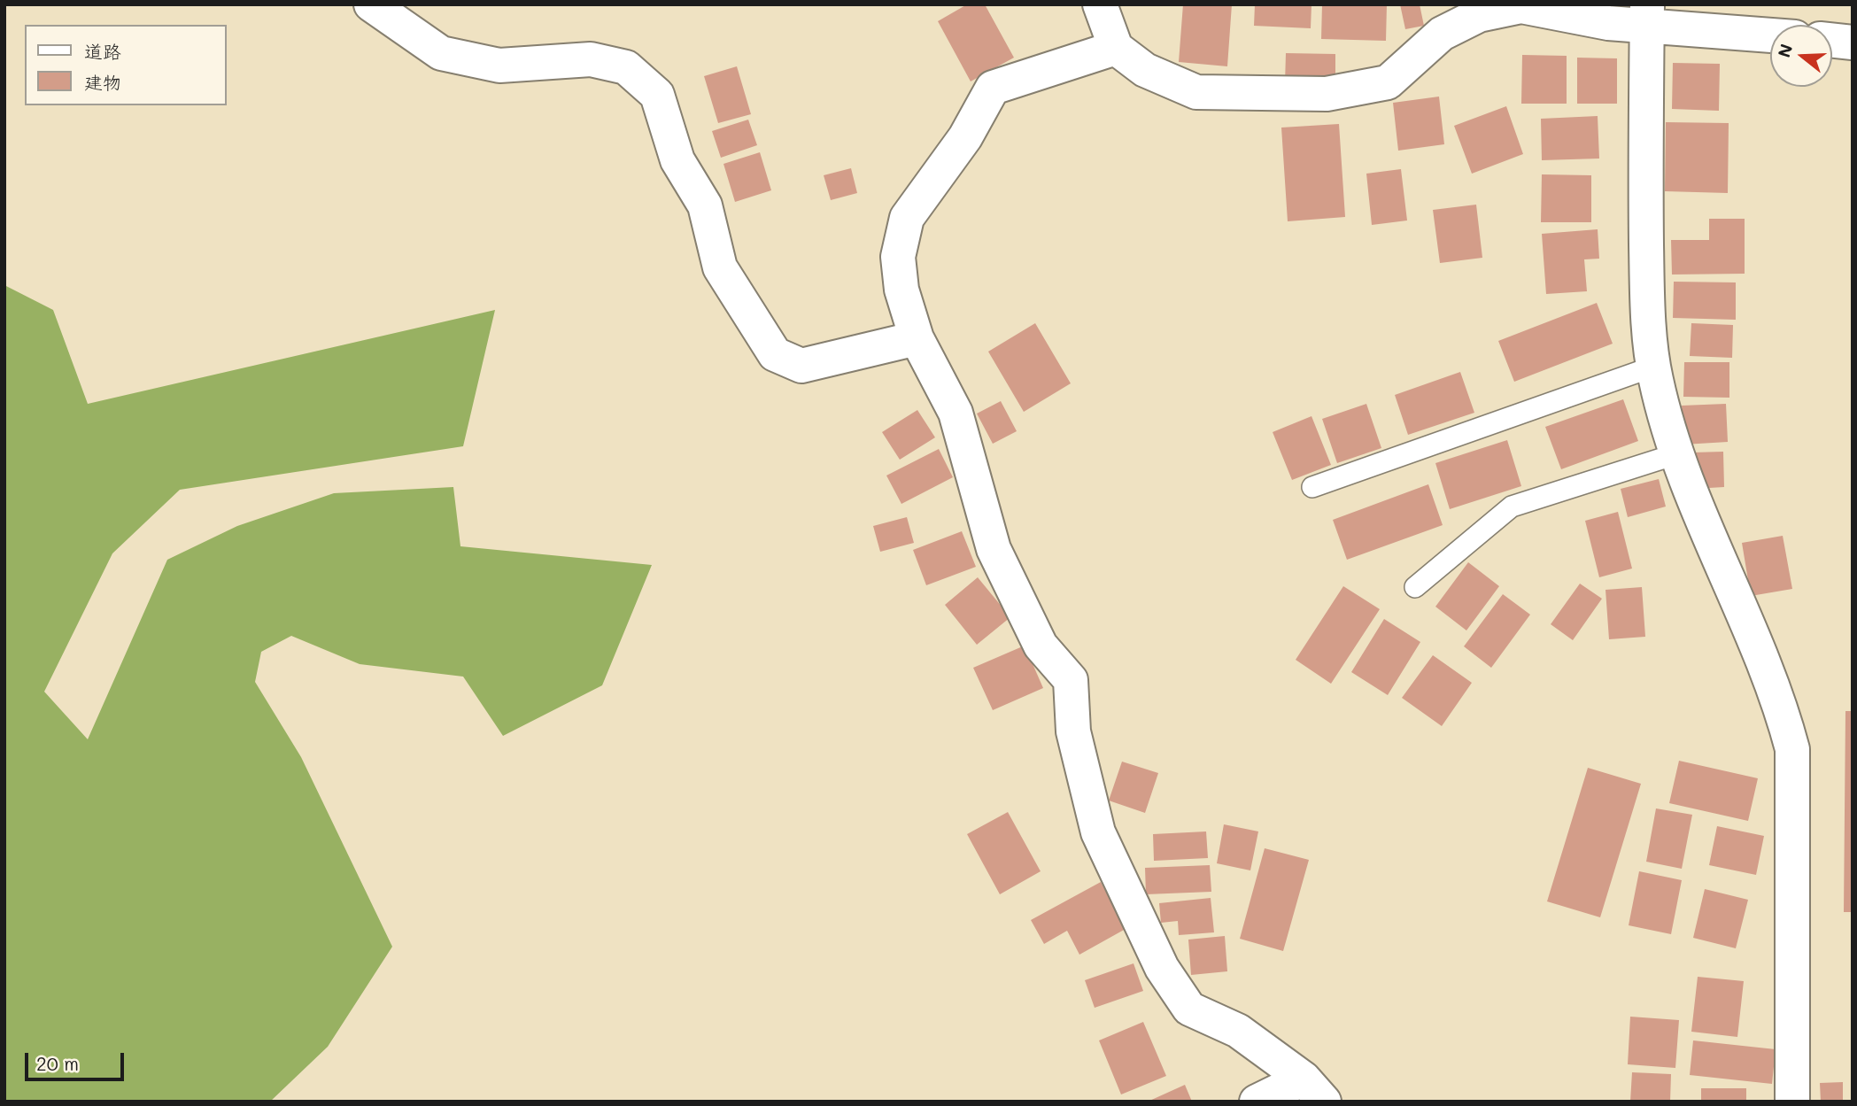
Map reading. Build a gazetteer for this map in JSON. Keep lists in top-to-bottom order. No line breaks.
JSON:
{"legend":["道路","建物"],"scale_bar":"20 m","north":"left"}
